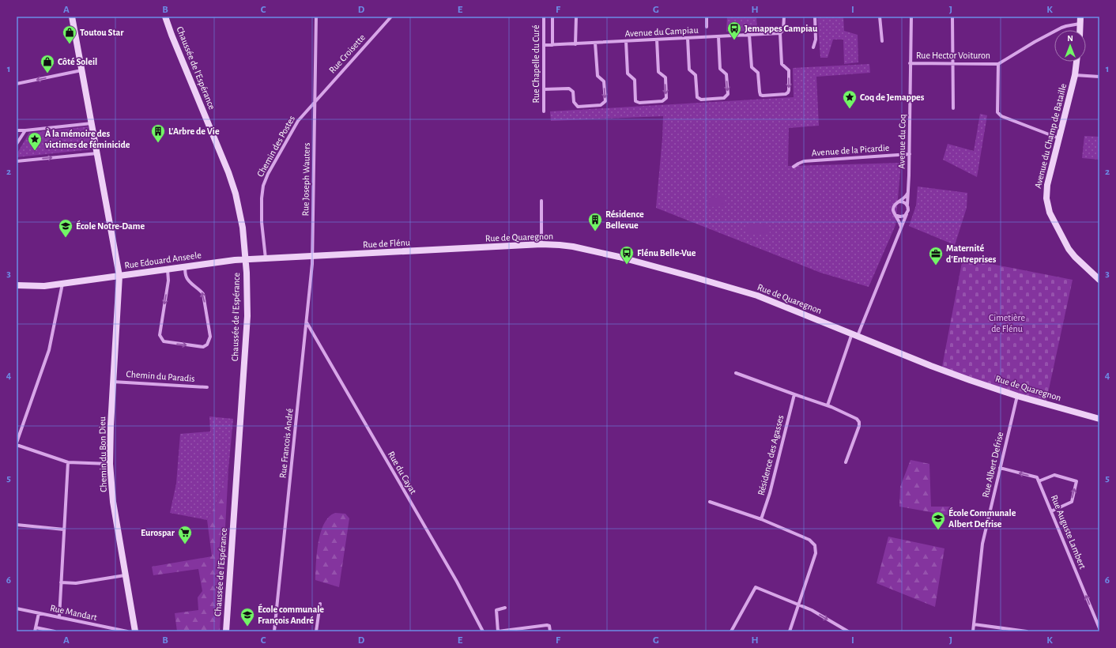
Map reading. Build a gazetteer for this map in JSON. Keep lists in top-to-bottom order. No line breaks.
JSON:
{"streets":{"street":["Avenue du Campiau","Rue Croisette","Rue Hector Voituron","Rue Chapelle du Curé","Chaussée de l'Espérance","Avenue du Champ de Bataille","Avenue du Coq","Chemin des Postes","Avenue de la Picardie","Rue Joseph Wauters","Rue de Quaregnon","Rue de Flénu","Rue Edouard Anseele","Chemin du Paradis","Rue Francois André","Chemin du Bon Dieu","Résidence des Agasses","Rue Albert Defrise","Rue du Cayat","Rue Auguste Lambert","Rue Mandart"]},"crossings":[["Avenue du Campiau","Rue Chapelle du Curé"],["Rue Croisette","Chemin des Postes"],["Rue Croisette","Rue Joseph Wauters"],["Rue Hector Voituron","Avenue du Coq"],["Avenue du Coq","Avenue de la Picardie"],["Chemin des Postes","Rue Joseph Wauters"],["Chemin des Postes","Rue Edouard Anseele"],["Rue Joseph Wauters","Rue de Flénu"],["Rue Joseph Wauters","Rue Edouard Anseele"],["Rue Joseph Wauters","Rue Francois André"],["Rue de Quaregnon","Rue de Flénu"],["Rue de Quaregnon","Rue Albert Defrise"],["Rue de Flénu","Rue Edouard Anseele"],["Rue de Flénu","Rue Francois André"],["Rue Edouard Anseele","Rue Francois André"],["Rue Edouard Anseele","Chemin du Bon Dieu"],["Chemin du Paradis","Chemin du Bon Dieu"],["Rue Francois André","Rue du Cayat"]],"one_way":["Rue Auguste Lambert"],"parks":["Cimetière de Flénu"],"places":{"bus stop":["Jemappes Campiau","Flénu Belle-Vue"],"shop":["Toutou Star","Côté Soleil"],"place":["Coq de Jemappes","À la mémoire des victimes de féminicide"],"building":["L'Arbre de Vie","Résidence Bellevue"],"school or university":["École Notre-Dame","École Communale Albert Defrise","École communale François André"],"office":["Maternité d'Entreprises"],"supermarket":["Eurospar"]},"north":"top","grid":{"columns":["A","B","C","D","E","F","G","H","I","J","K"],"rows":["1","2","3","4","5","6"]}}
